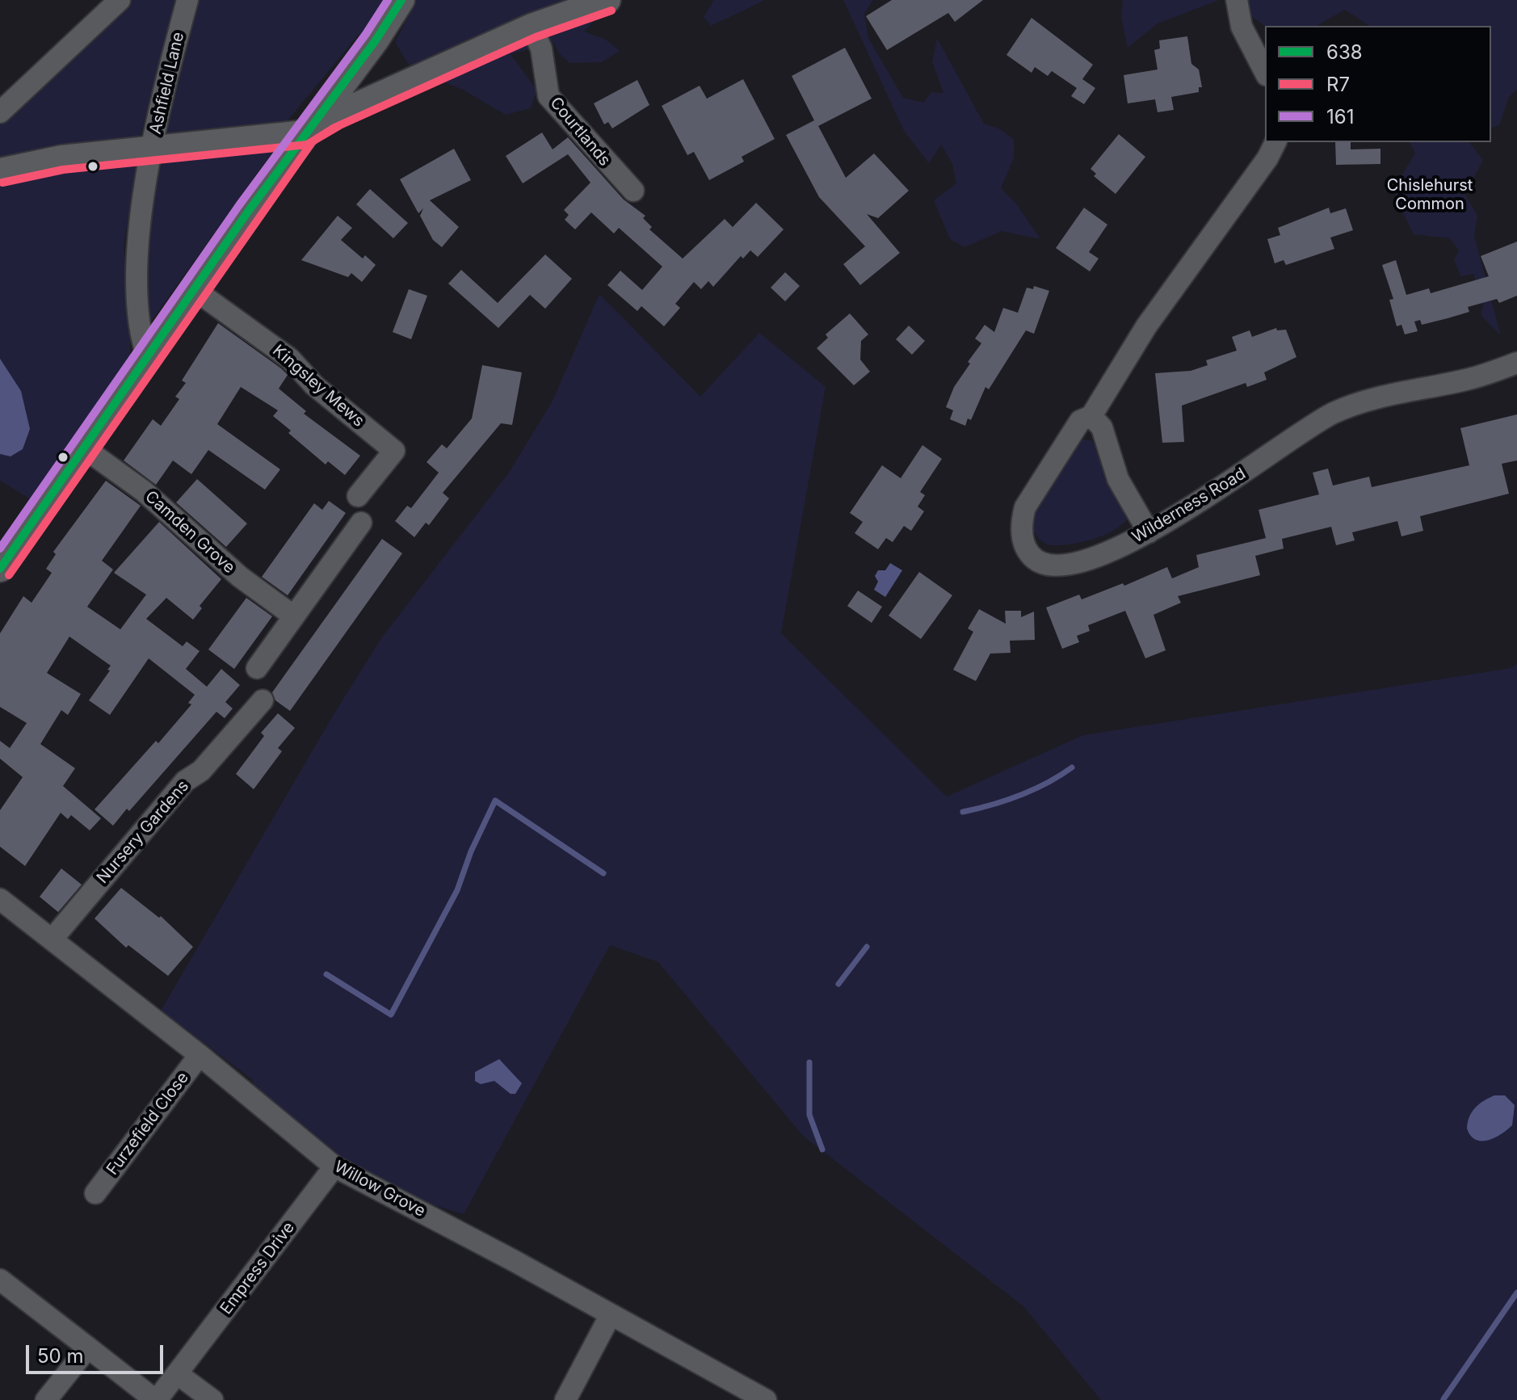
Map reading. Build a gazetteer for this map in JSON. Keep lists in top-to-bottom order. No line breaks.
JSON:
{"streets":{"street":["Ashfield Lane","Courtlands","Kingsley Mews","Wilderness Road","Camden Grove","Nursery Gardens","Furzefield Close","Willow Grove","Empress Drive"]},"crossings":[["Nursery Gardens","Willow Grove"],["Furzefield Close","Willow Grove"],["Willow Grove","Empress Drive"]],"parks":["Chislehurst Common"],"lines":["transit line 638","transit line 161","transit line R7"],"legend":["638","R7","161"],"scale_bar":"50 m"}
